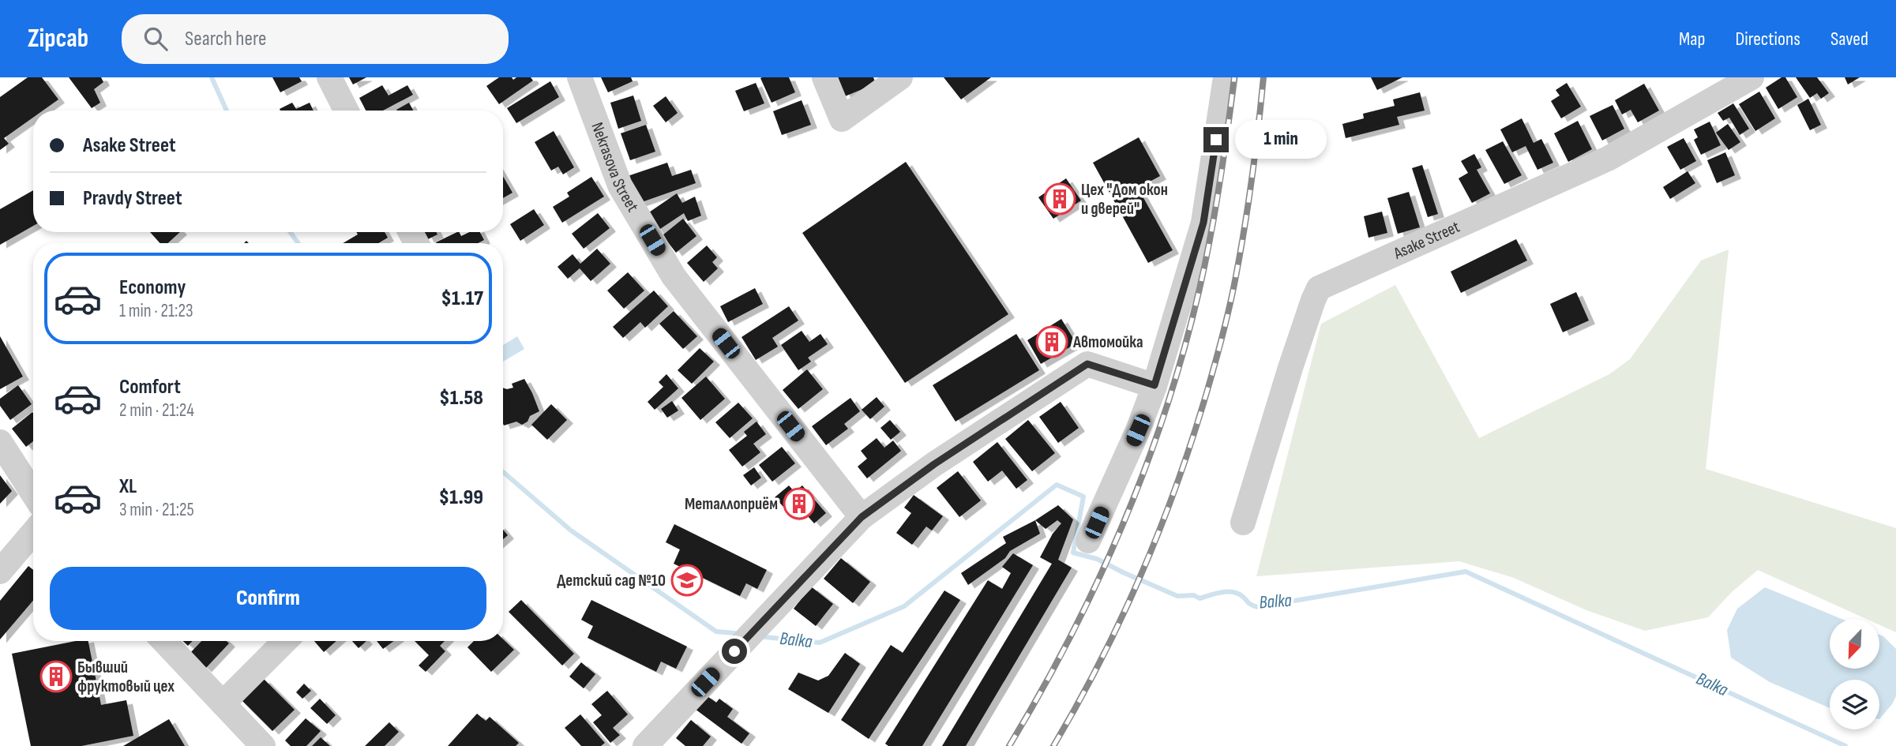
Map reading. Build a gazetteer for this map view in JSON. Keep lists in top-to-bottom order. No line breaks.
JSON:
{"streets":{"street":["Nekrasova Street","Asake Street"]},"water":["Balka"],"places":{"building":["Цех \"Дом окон и дверей\"","Автомойка","Металлоприём","Бывший фруктовый цех"],"school or university":["Детский сад №10"]},"north":"bottom left","page":{"header":"Zipcab","search":"Search here","nav":["Map","Directions","Saved"],"banner":["Asake Street","Pravdy Street"],"bubble":"1 min","list":[{"name":"Economy","note":"1 min · 21:23","value":"$1.17"},{"name":"Comfort","note":"2 min · 21:24","value":"$1.58"},{"name":"XL","note":"3 min · 21:25","value":"$1.99"}],"buttons":"Confirm"}}
